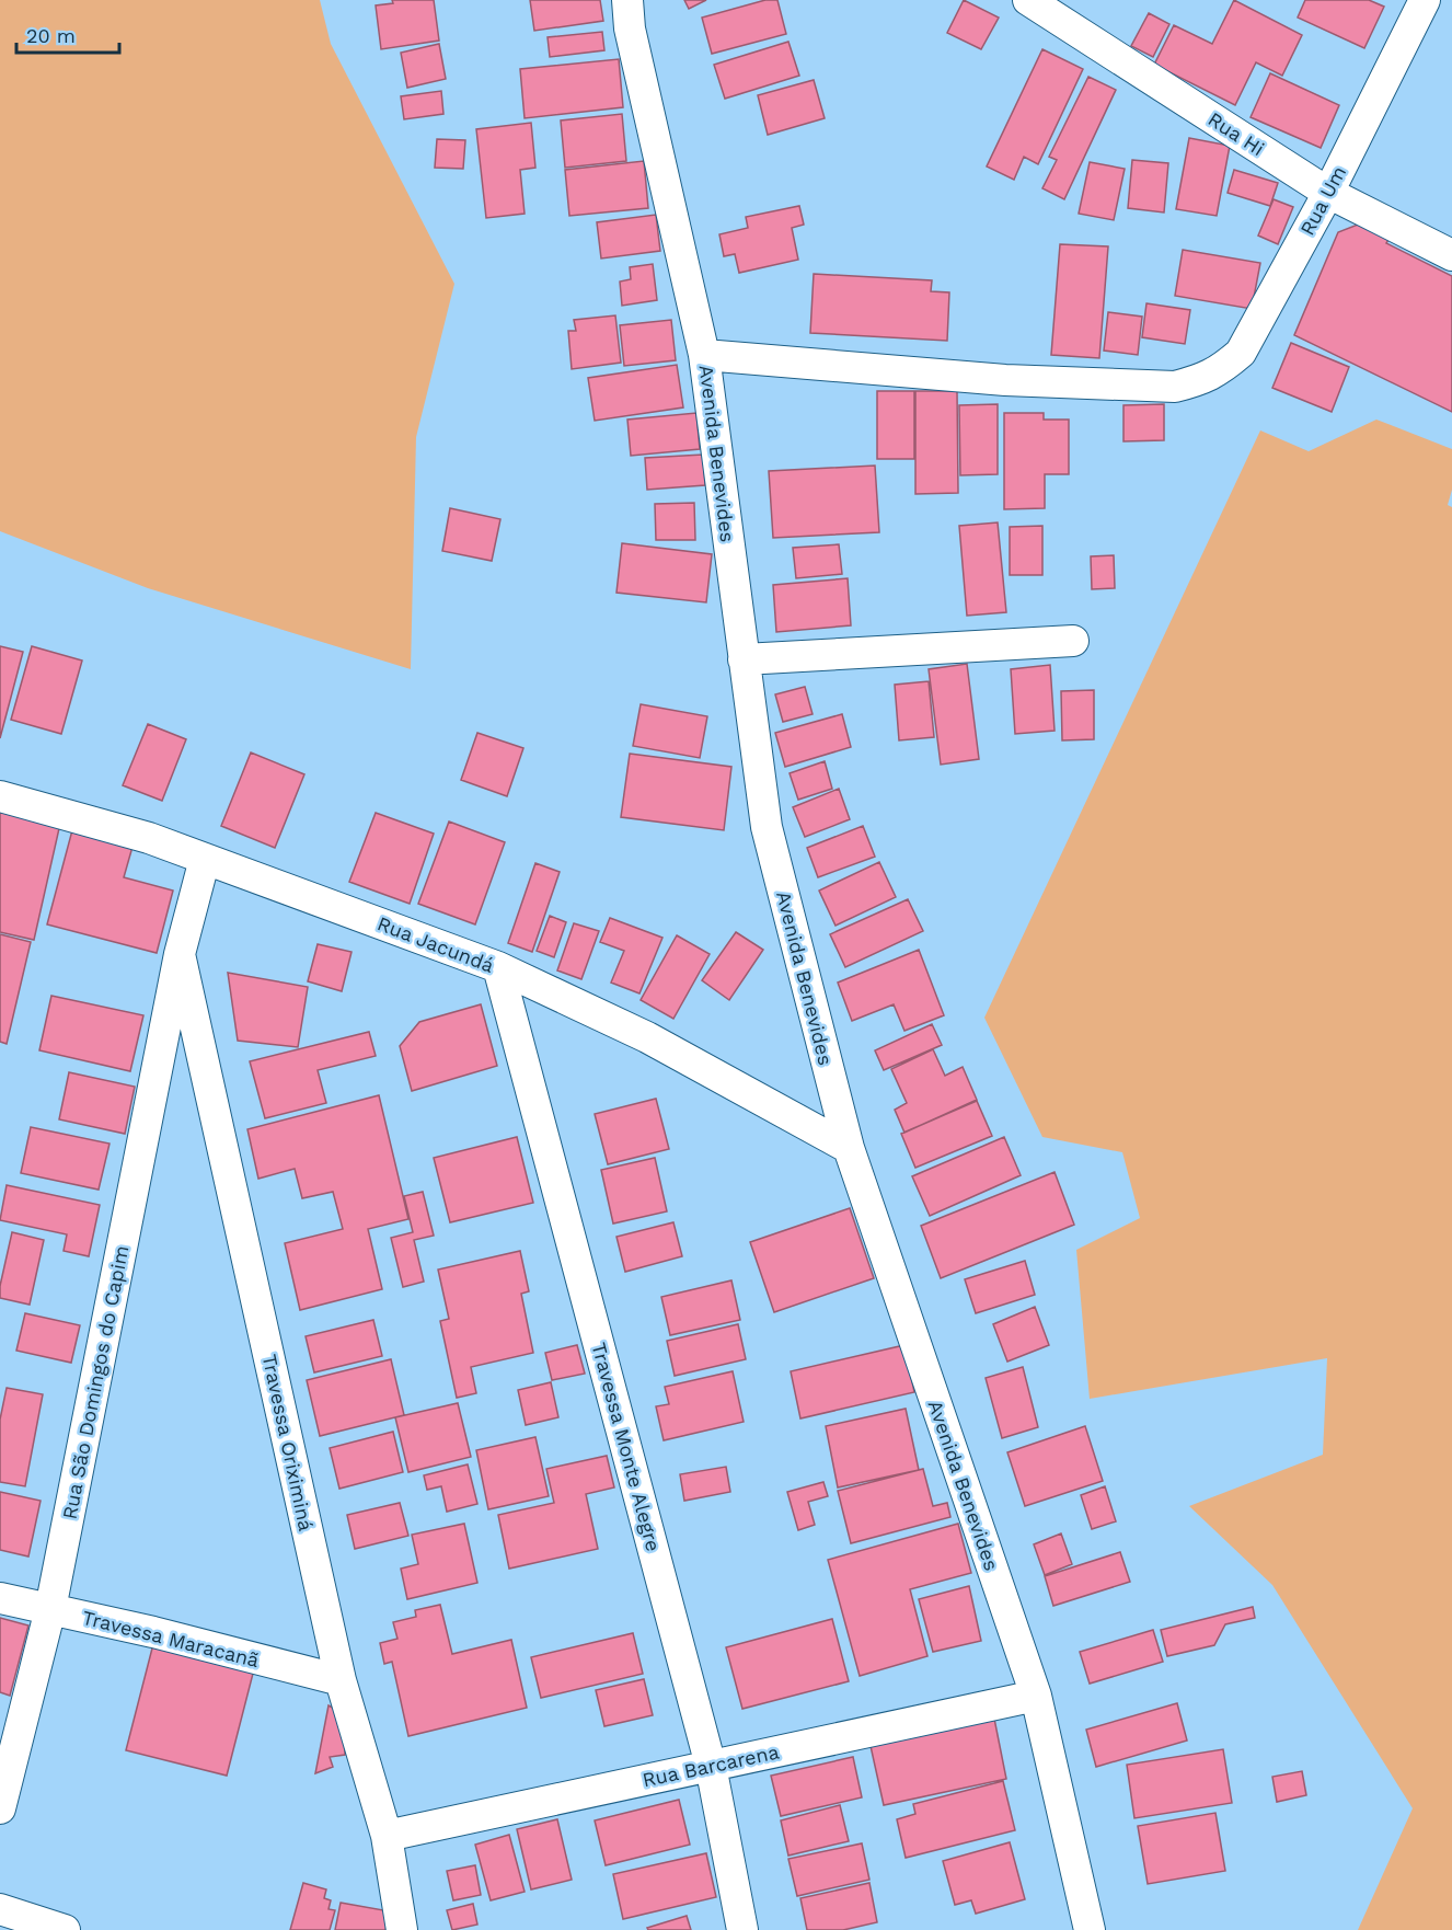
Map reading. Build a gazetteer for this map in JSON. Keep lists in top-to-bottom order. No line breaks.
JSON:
{"streets":{"street":["Rua Hi","Rua Um","Avenida Benevides","Rua Jacundá","Rua São Domingos do Capim","Travessa Oriximiná","Travessa Monte Alegre","Travessa Maracanã","Rua Barcarena"]},"crossings":[["Rua Hi","Rua Um"],["Rua Um","Avenida Benevides"],["Avenida Benevides","Rua Jacundá"],["Avenida Benevides","Rua Barcarena"],["Rua Jacundá","Rua São Domingos do Capim"],["Rua Jacundá","Travessa Monte Alegre"],["Rua São Domingos do Capim","Travessa Oriximiná"],["Rua São Domingos do Capim","Travessa Maracanã"],["Travessa Oriximiná","Travessa Maracanã"],["Travessa Oriximiná","Rua Barcarena"],["Travessa Monte Alegre","Rua Barcarena"]],"scale_bar":"20 m"}
